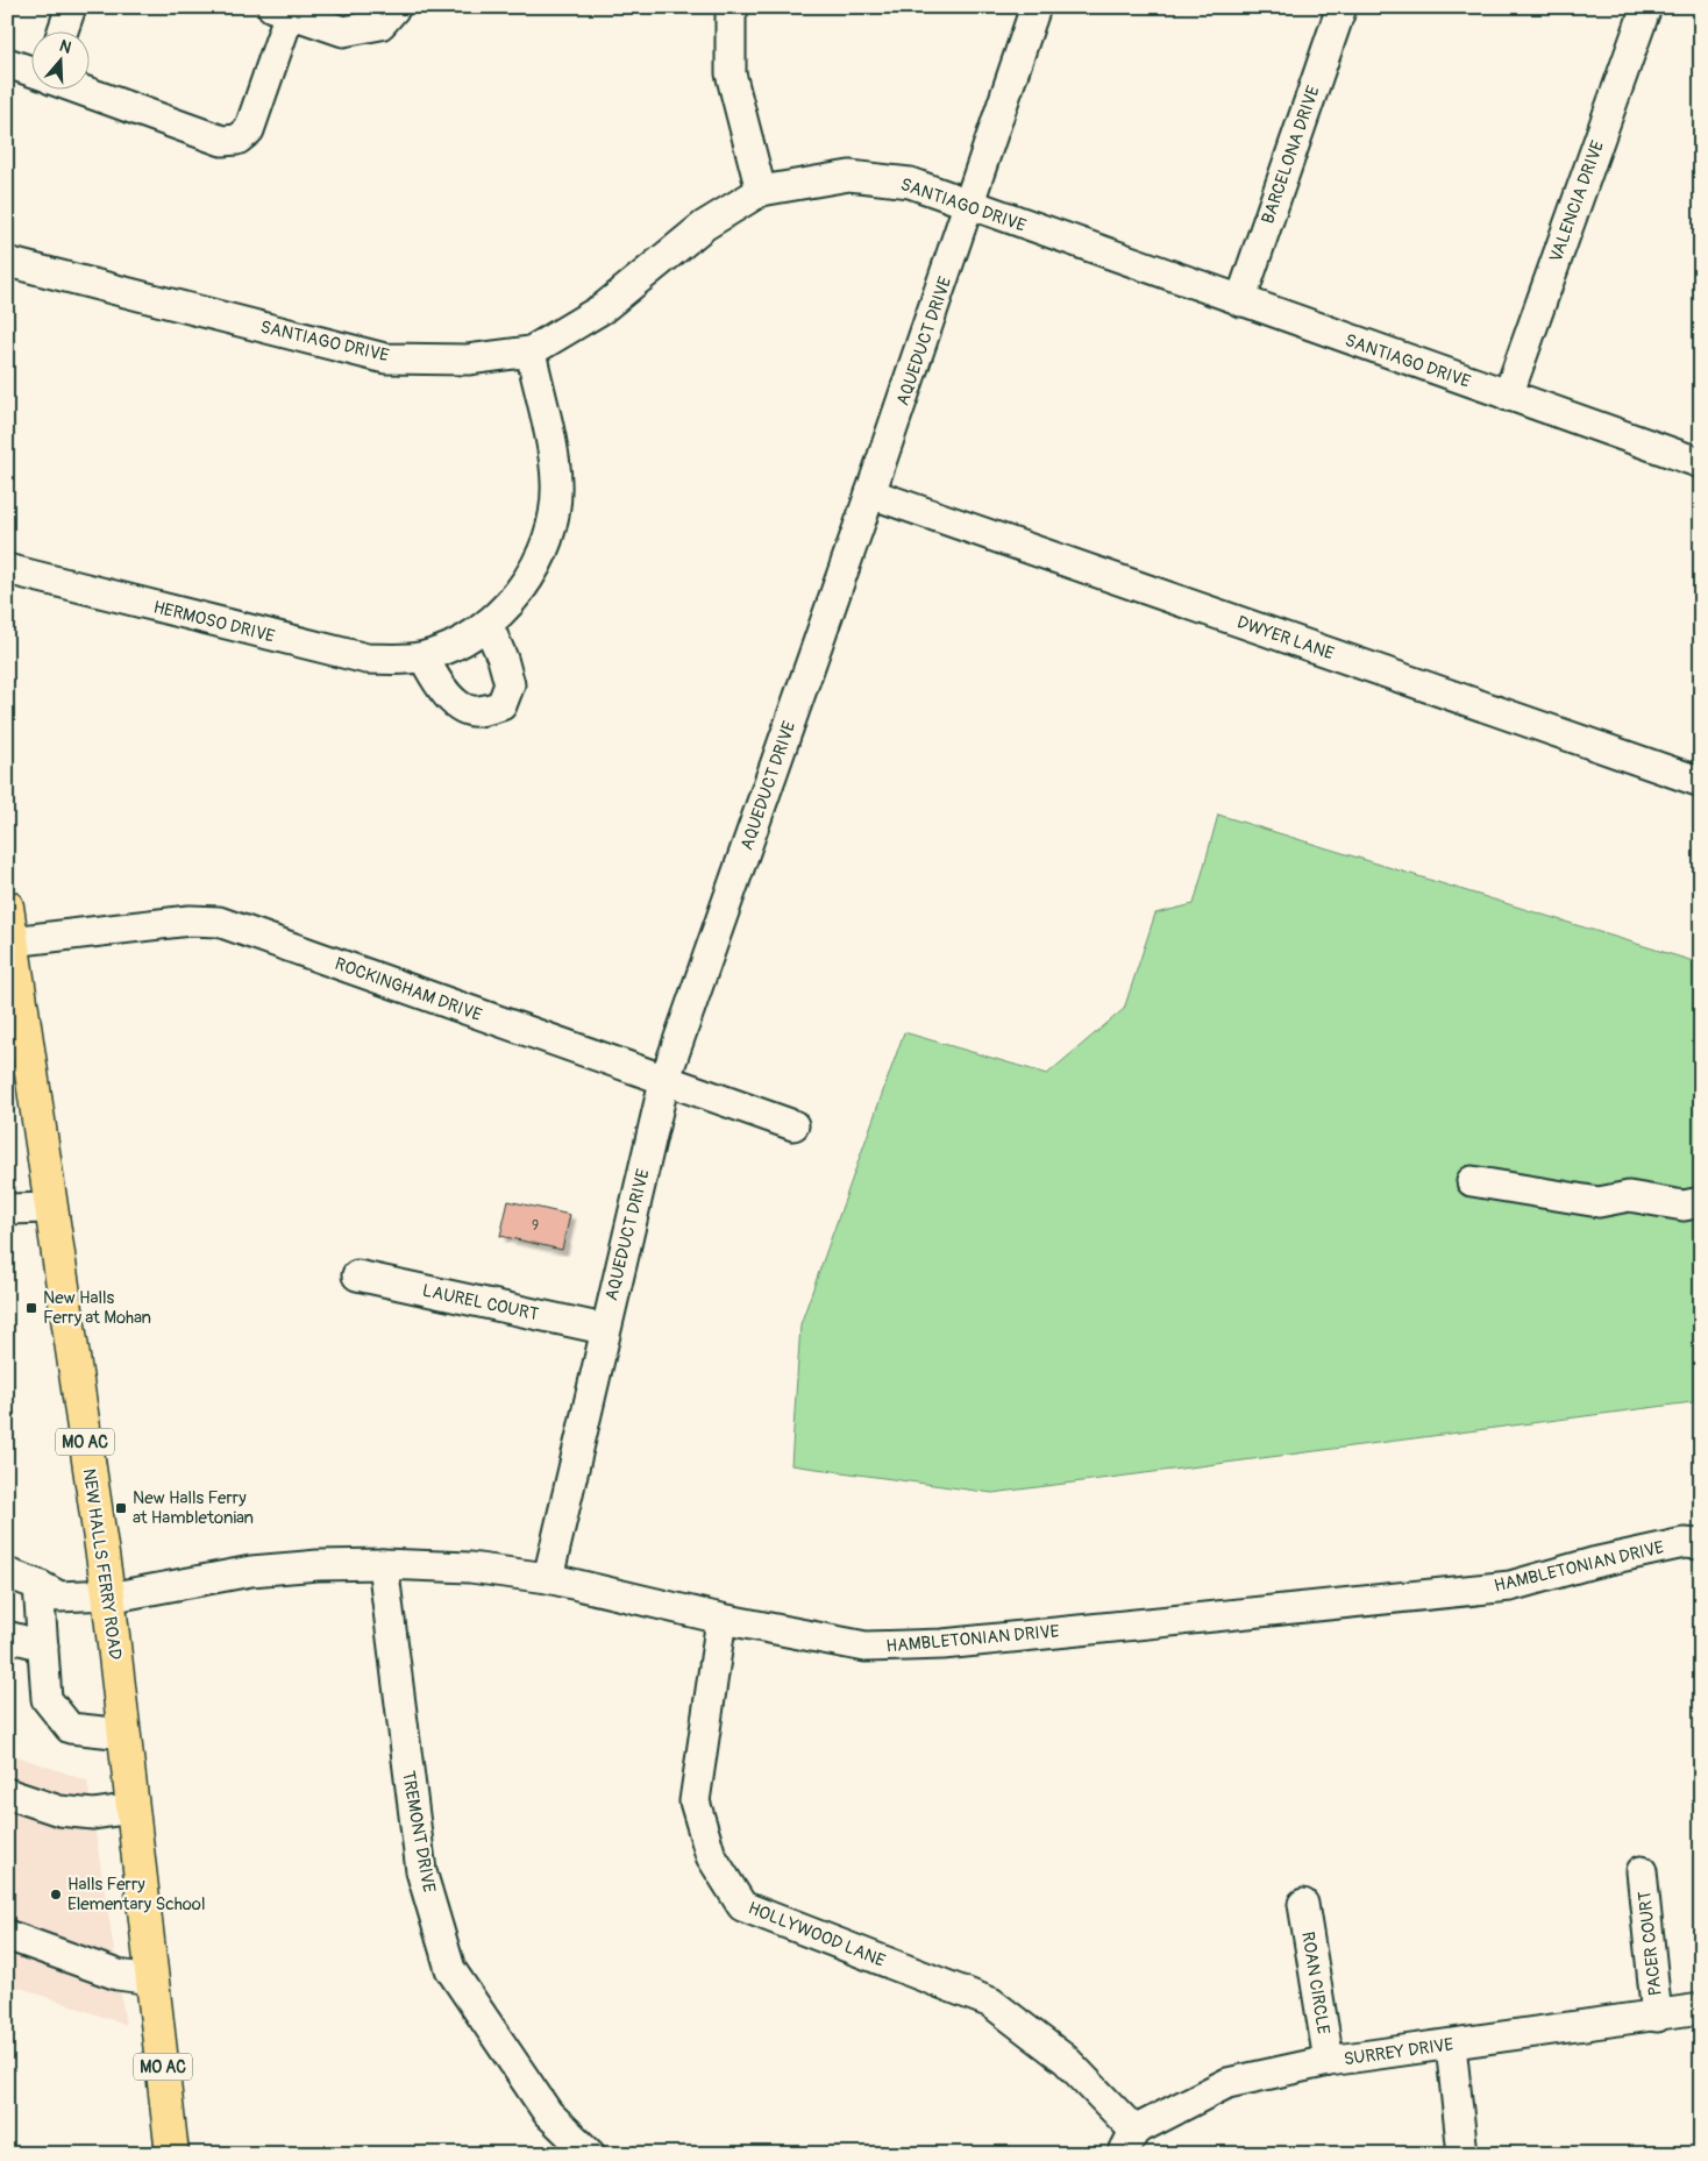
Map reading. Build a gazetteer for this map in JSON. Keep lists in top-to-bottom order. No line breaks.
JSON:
{"streets":{"main road":["MO AC","NEW HALLS FERRY ROAD"],"street":["BARCELONA DRIVE","VALENCIA DRIVE","SANTIAGO DRIVE","AQUEDUCT DRIVE","HERMOSO DRIVE","DWYER LANE","ROCKINGHAM DRIVE","LAUREL COURT","HAMBLETONIAN DRIVE","TREMONT DRIVE","HOLLYWOOD LANE","PACER COURT","ROAN CIRCLE","SURREY DRIVE"]},"crossings":[["BARCELONA DRIVE","SANTIAGO DRIVE"],["VALENCIA DRIVE","SANTIAGO DRIVE"],["SANTIAGO DRIVE","AQUEDUCT DRIVE"],["SANTIAGO DRIVE","HERMOSO DRIVE"],["AQUEDUCT DRIVE","DWYER LANE"],["AQUEDUCT DRIVE","ROCKINGHAM DRIVE"],["AQUEDUCT DRIVE","LAUREL COURT"],["AQUEDUCT DRIVE","HAMBLETONIAN DRIVE"],["ROCKINGHAM DRIVE","NEW HALLS FERRY ROAD"],["NEW HALLS FERRY ROAD","HAMBLETONIAN DRIVE"],["HAMBLETONIAN DRIVE","TREMONT DRIVE"],["HAMBLETONIAN DRIVE","HOLLYWOOD LANE"],["HOLLYWOOD LANE","SURREY DRIVE"],["PACER COURT","SURREY DRIVE"],["ROAN CIRCLE","SURREY DRIVE"]],"places":{"transit":["New Halls Ferry at Mohan","New Halls Ferry at Hambletonian"],"other":["Halls Ferry Elementary School"]},"house_numbers":["9"],"north":"top"}
